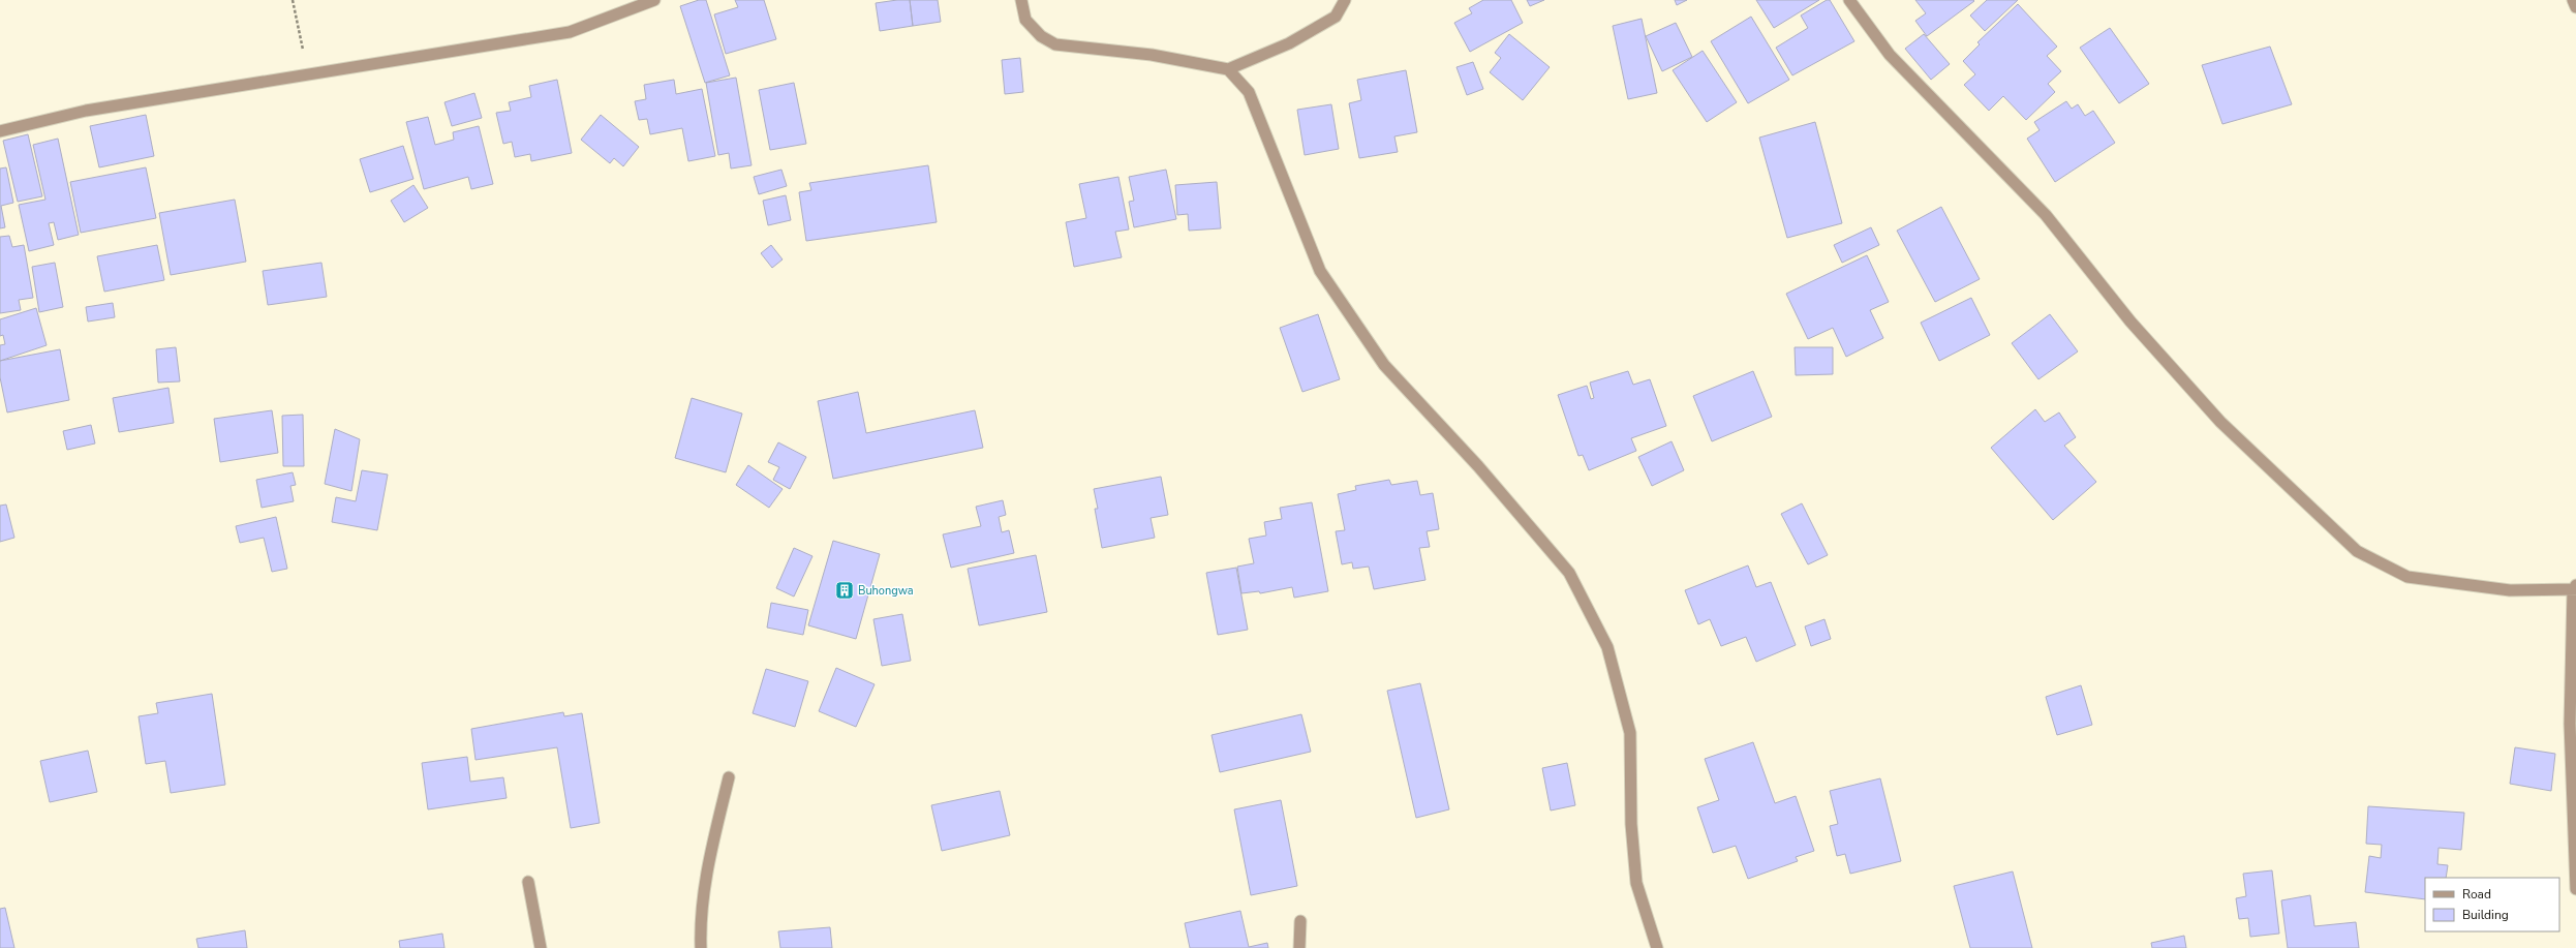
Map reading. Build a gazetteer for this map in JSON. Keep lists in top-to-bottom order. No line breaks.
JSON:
{"places":{"building":["Buhongwa"]},"legend":["Road","Building"]}
